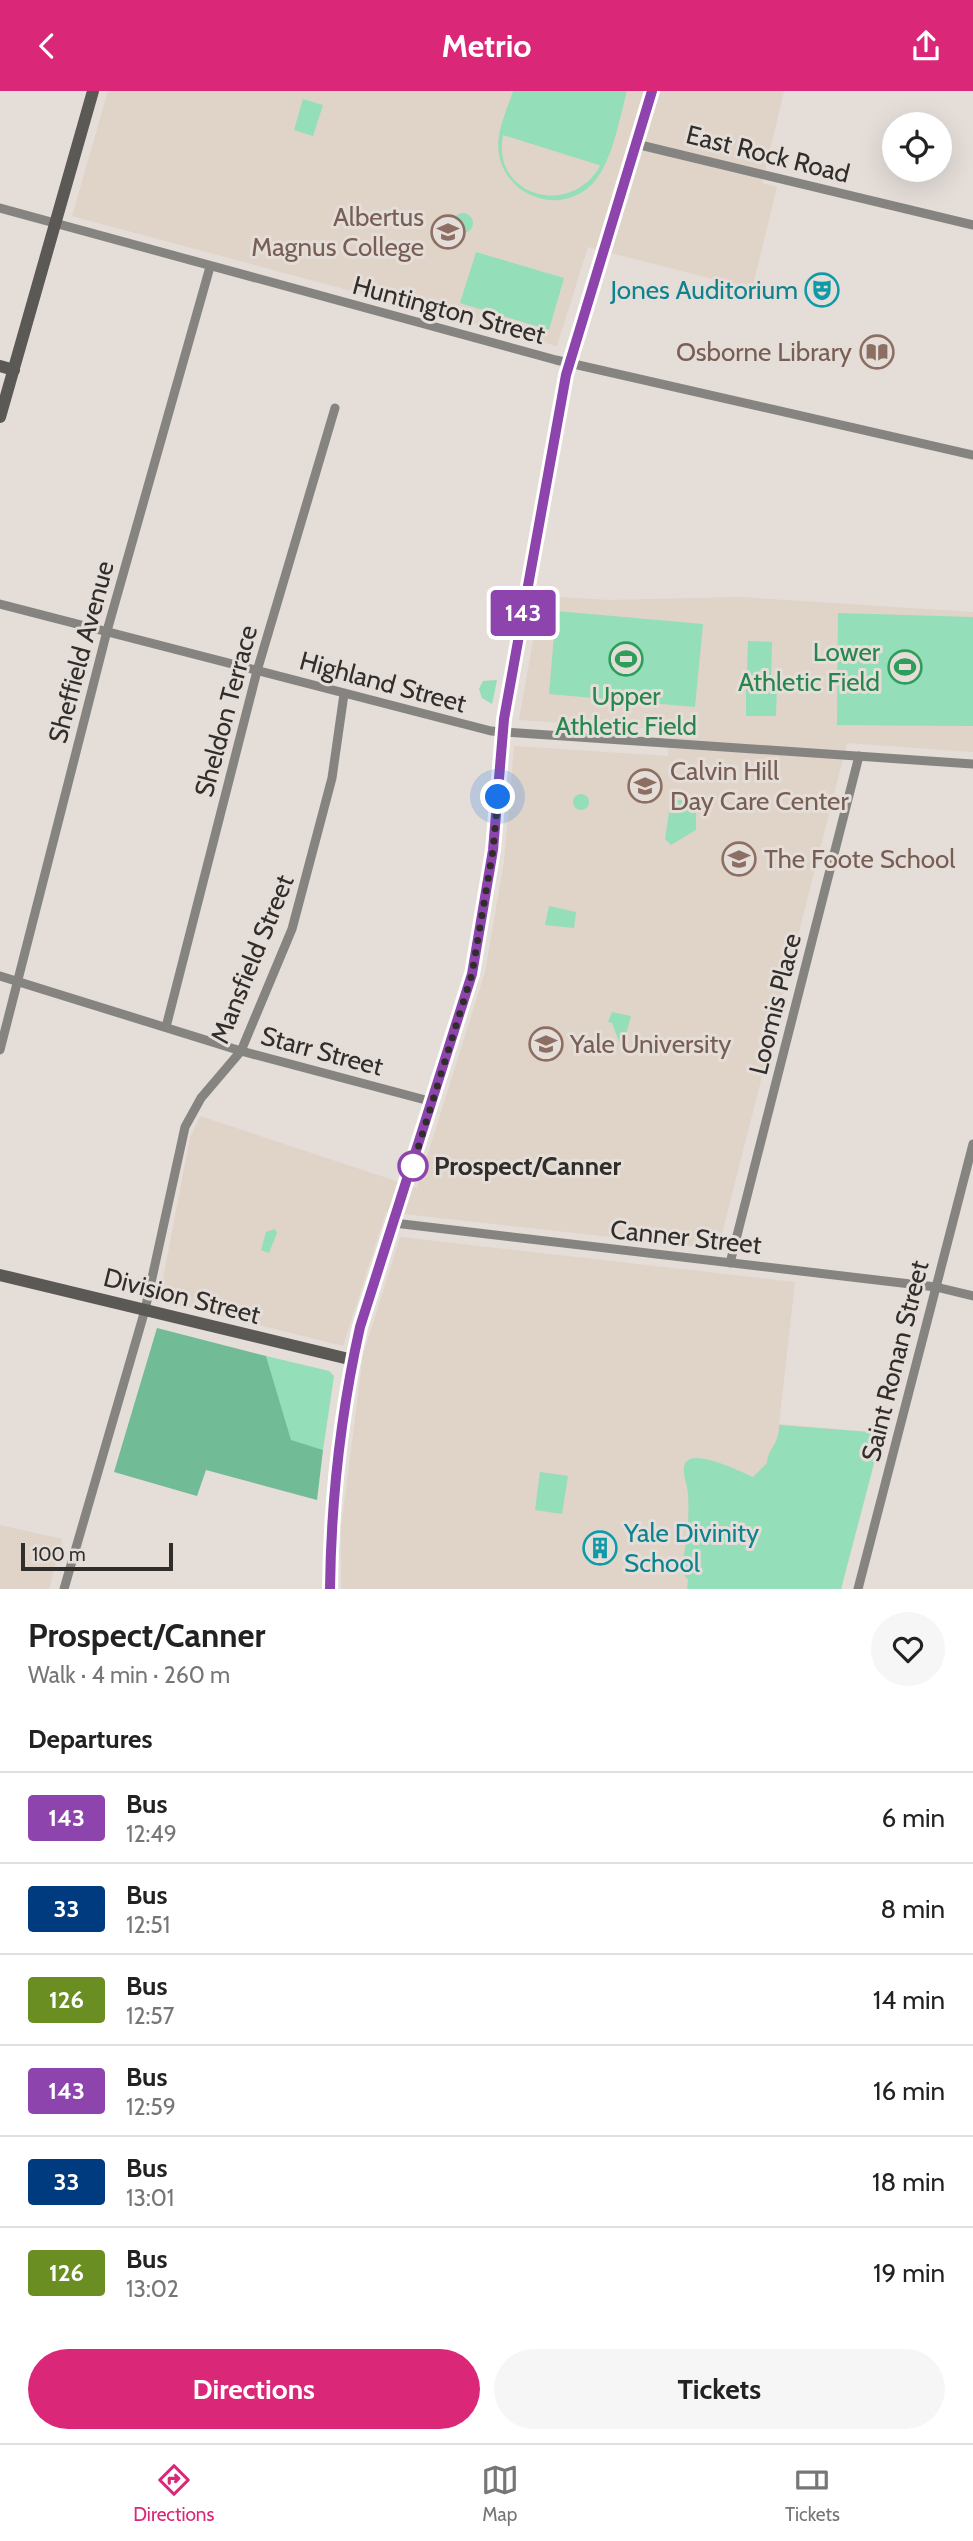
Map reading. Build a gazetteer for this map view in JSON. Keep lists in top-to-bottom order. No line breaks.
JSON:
{"streets":{"main road":["Division Street"],"street":["East Rock Road","Huntington Street","Sheffield Avenue","Highland Street","Sheldon Terrace","Mansfield Street","Loomis Place","Starr Street","Canner Street","Saint Ronan Street"]},"crossings":[["Huntington Street","Sheffield Avenue"],["Sheffield Avenue","Highland Street"],["Sheffield Avenue","Starr Street"],["Highland Street","Sheldon Terrace"],["Highland Street","Mansfield Street"],["Highland Street","Loomis Place"],["Sheldon Terrace","Starr Street"],["Mansfield Street","Starr Street"],["Mansfield Street","Division Street"],["Loomis Place","Canner Street"],["Canner Street","Saint Ronan Street"]],"places":{"school or university":["Albertus Magnus College","Calvin Hill Day Care Center","The Foote School","Yale University"],"theatre":["Jones Auditorium"],"library":["Osborne Library"],"sports":["Upper Athletic Field","Lower Athletic Field"],"other":["Prospect/Canner"],"building":["Yale Divinity School"]},"lines":["bus line 143"],"scale_bar":"100 m","page":{"header":"Metrio","on_map":"143","scale":"100 m","heading":[["Prospect/Canner","Walk · 4 min · 260 m"],"Departures"],"list":[{"mark":"143","name":"Bus","note":"12:49","value":"6 min"},{"mark":"33","name":"Bus","note":"12:51","value":"8 min"},{"mark":"126","name":"Bus","note":"12:57","value":"14 min"},{"mark":"143","name":"Bus","note":"12:59","value":"16 min"},{"mark":"33","name":"Bus","note":"13:01","value":"18 min"},{"mark":"126","name":"Bus","note":"13:02","value":"19 min"}],"buttons":["Directions","Tickets"],"tabs":["Directions","Map","Tickets"]}}
